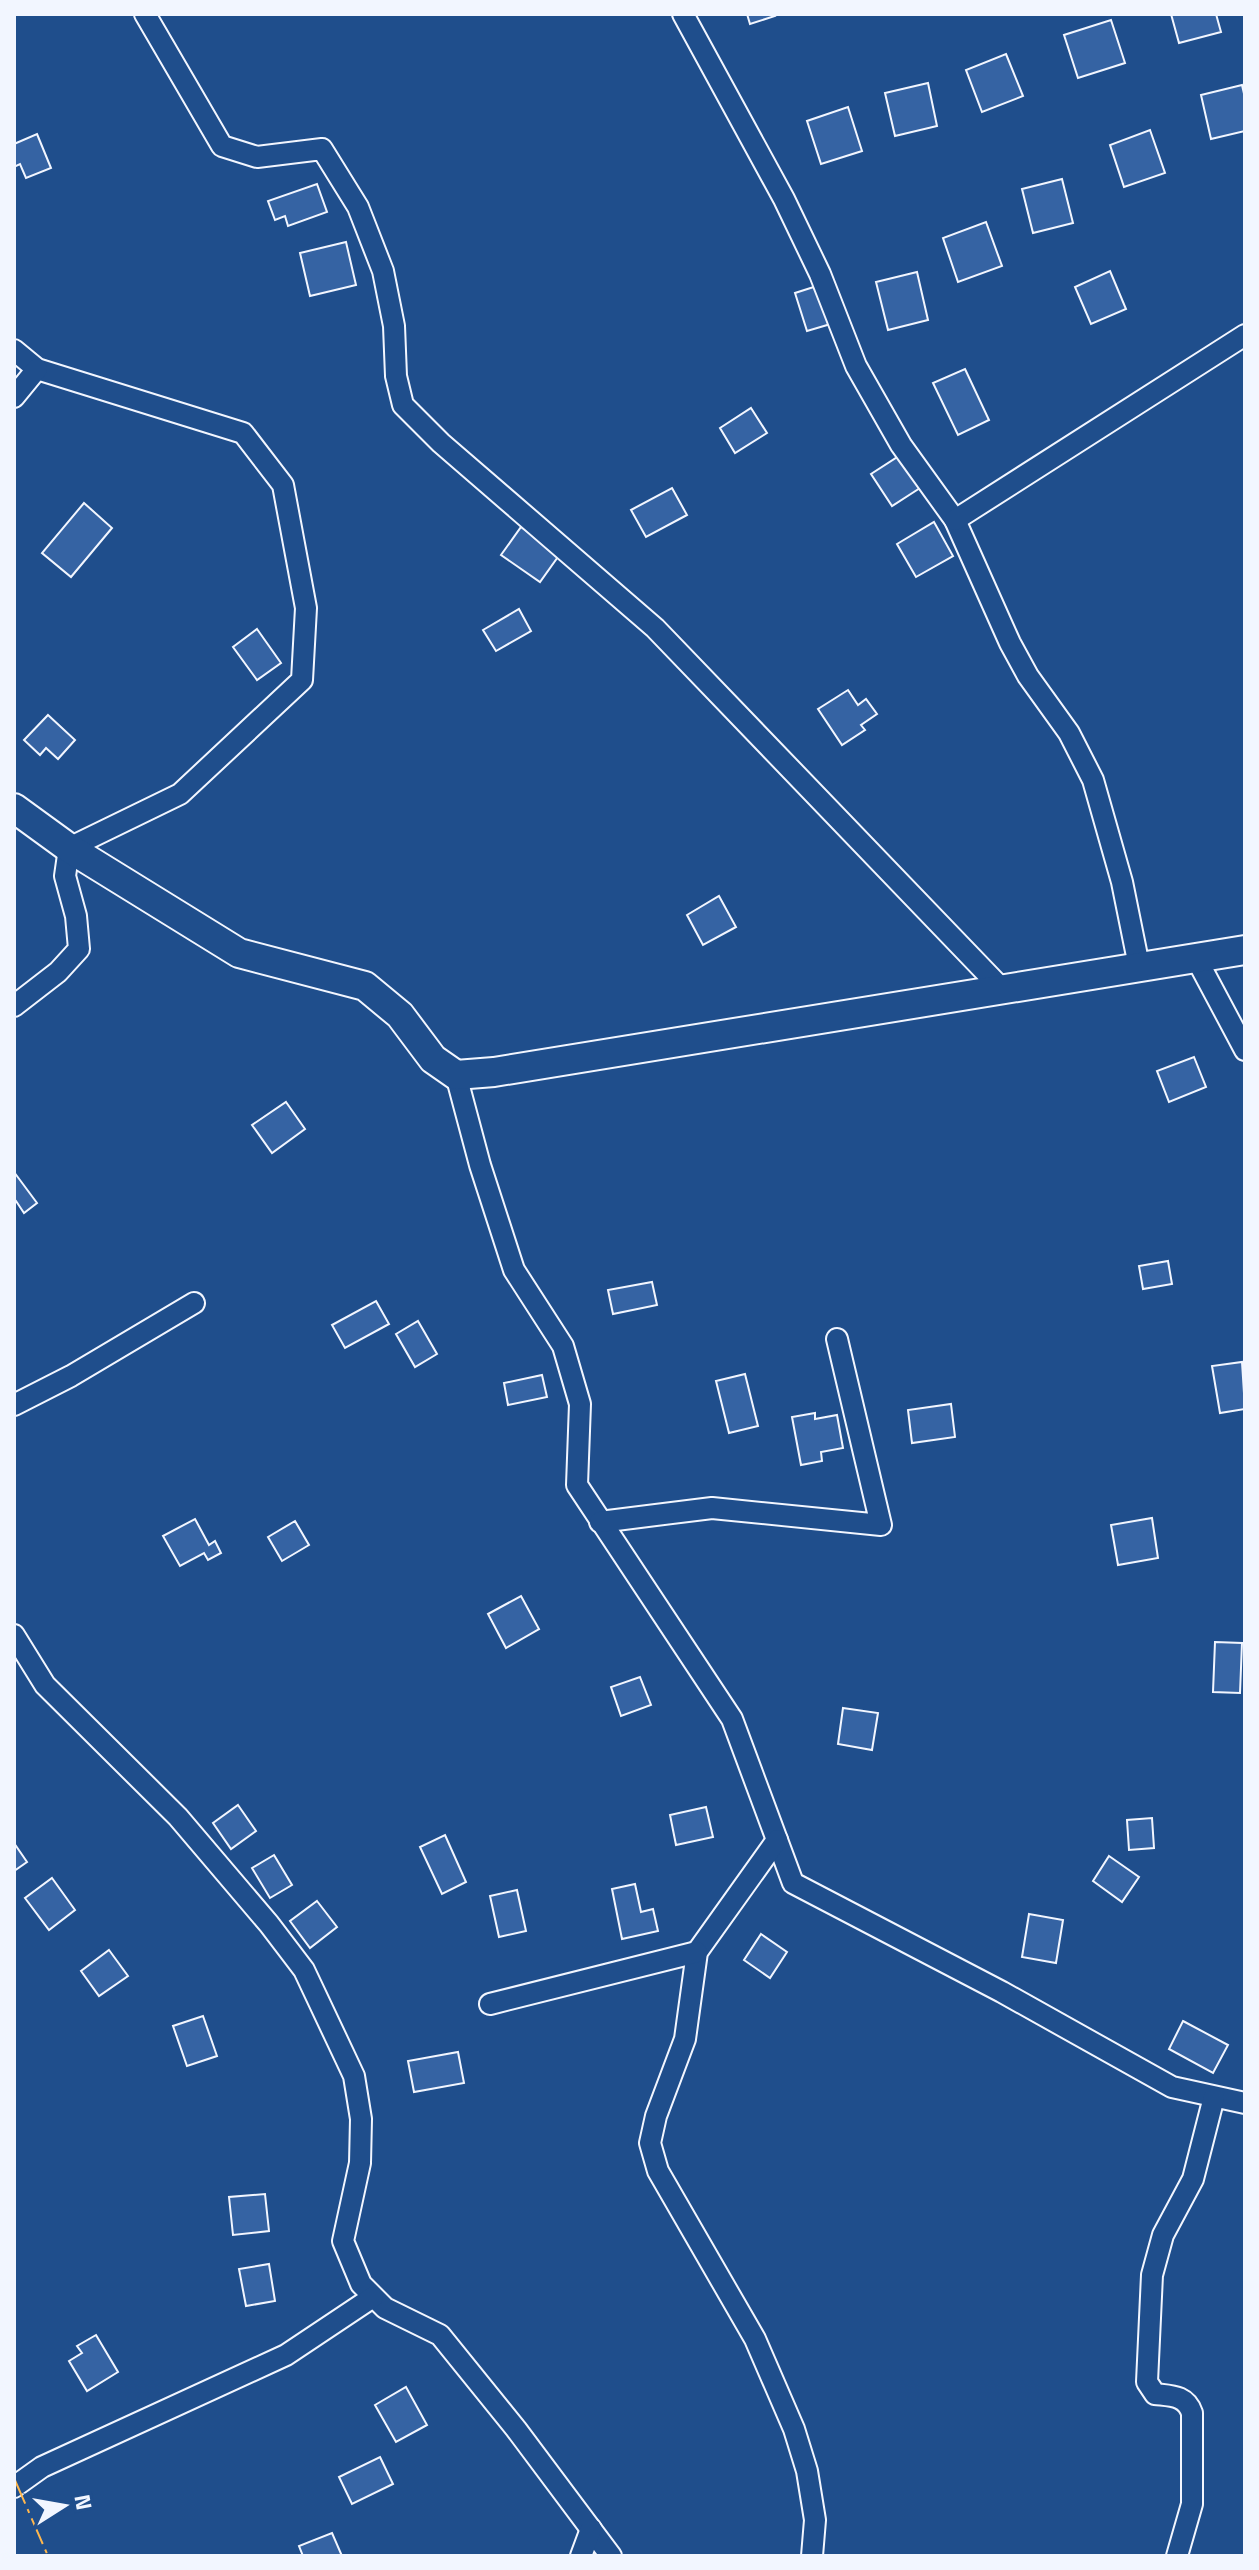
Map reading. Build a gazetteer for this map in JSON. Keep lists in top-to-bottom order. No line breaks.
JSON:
{"north":"right"}
